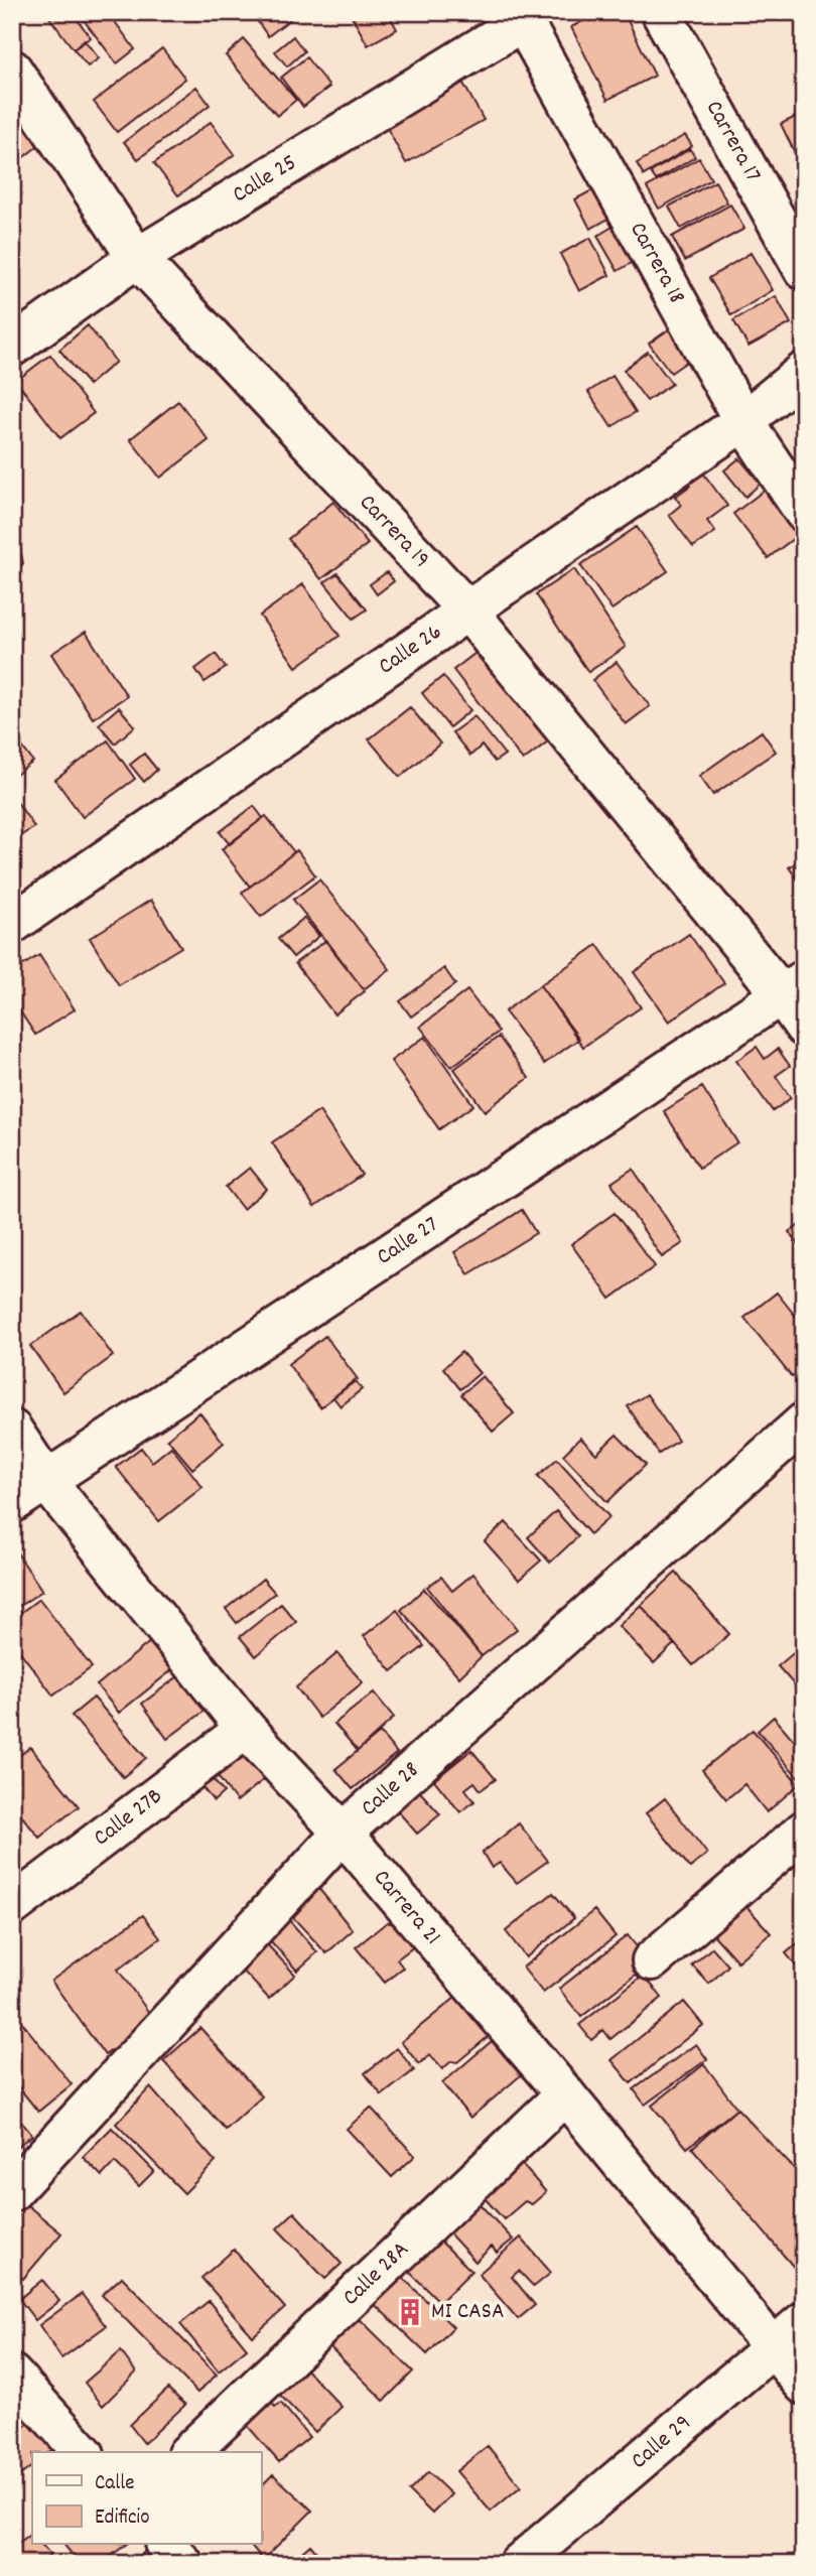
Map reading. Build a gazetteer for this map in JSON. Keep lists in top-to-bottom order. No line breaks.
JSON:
{"streets":{"street":["Carrera 17","Calle 25","Carrera 18","Carrera 19","Calle 26","Calle 27","Calle 28","Calle 27B","Carrera 21","Calle 28A","Calle 29"]},"crossings":[["Calle 25","Carrera 18"],["Calle 25","Carrera 19"],["Carrera 18","Calle 26"],["Carrera 19","Calle 26"],["Carrera 19","Calle 27"],["Calle 27","Carrera 21"],["Calle 28","Carrera 21"],["Calle 27B","Carrera 21"],["Carrera 21","Calle 28A"],["Carrera 21","Calle 29"]],"places":{"building":["MI CASA"]},"legend":["Calle","Edificio"]}
